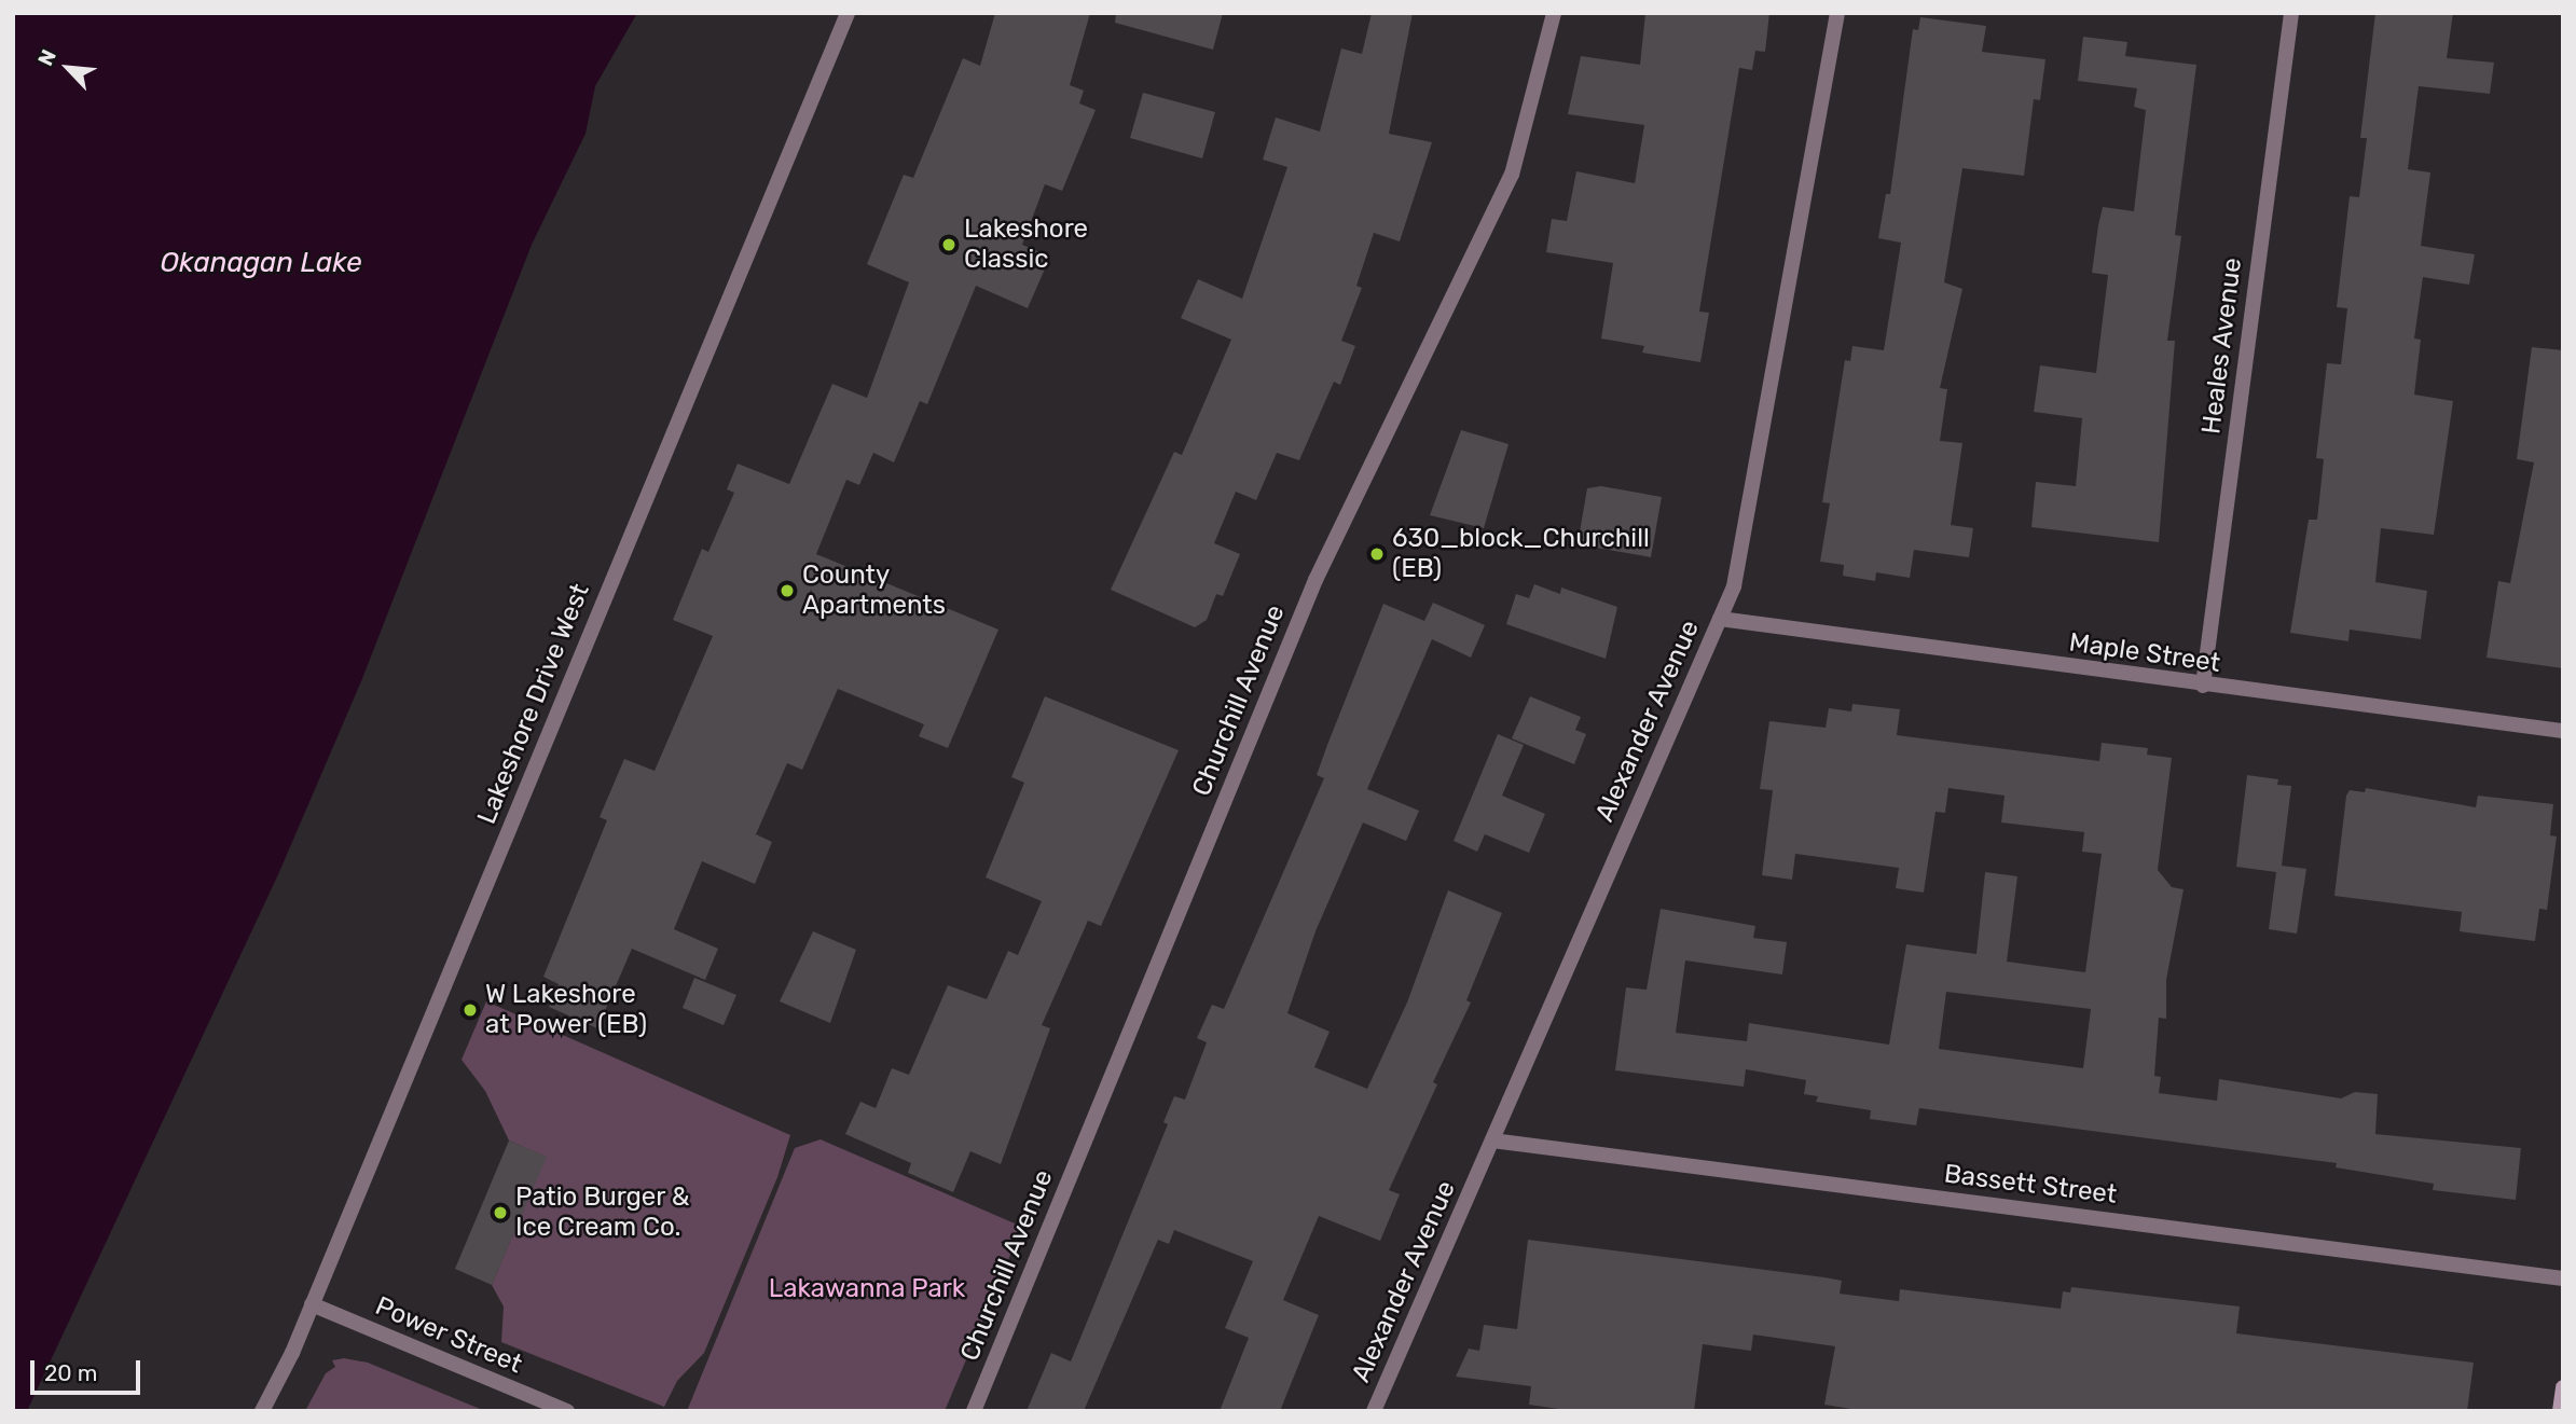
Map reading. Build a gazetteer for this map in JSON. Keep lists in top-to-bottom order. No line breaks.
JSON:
{"streets":{"street":["Heales Avenue","Maple Street","Churchill Avenue","Lakeshore Drive West","Alexander Avenue","Bassett Street","Power Street"]},"crossings":[["Heales Avenue","Maple Street"],["Maple Street","Alexander Avenue"],["Lakeshore Drive West","Power Street"],["Alexander Avenue","Bassett Street"]],"water":["Okanagan Lake"],"parks":["Lakawanna Park"],"places":["Lakeshore Classic","630_block_Churchill (EB)","County Apartments","W Lakeshore at Power (EB)","Patio Burger & Ice Cream Co."],"scale_bar":"20 m","north":"top left"}
